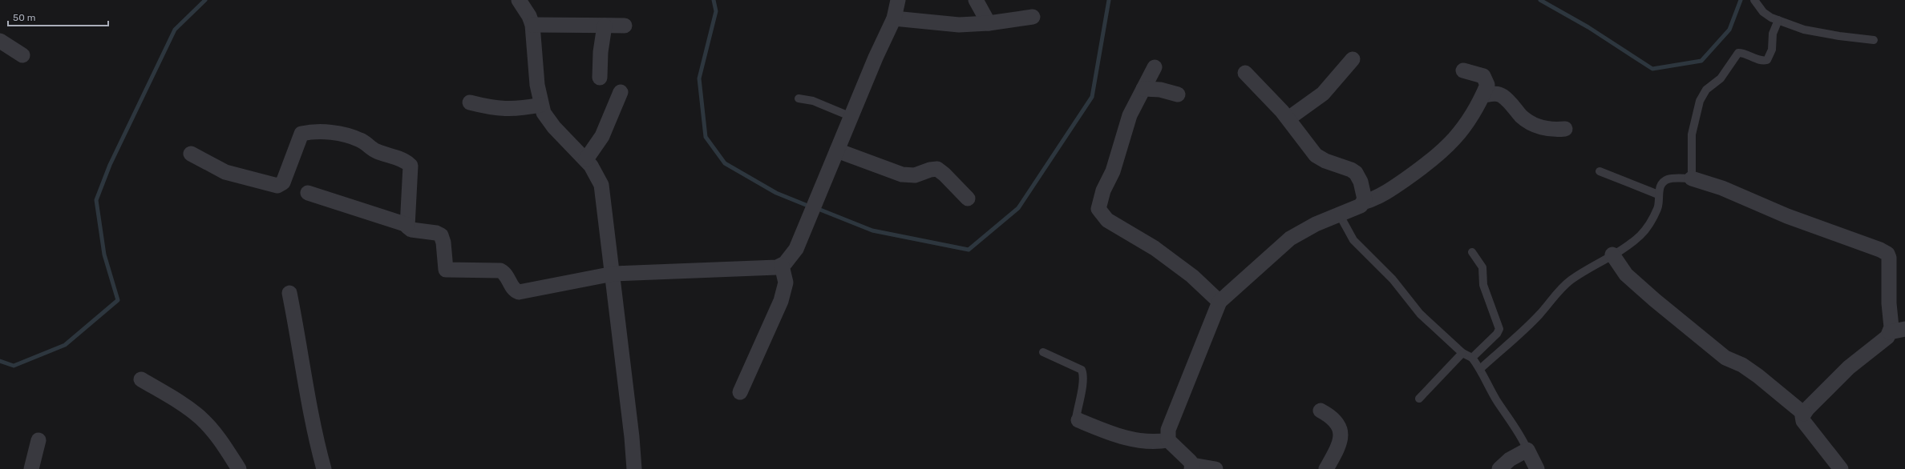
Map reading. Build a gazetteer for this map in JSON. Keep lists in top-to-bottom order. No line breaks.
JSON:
{"scale_bar":"50 m"}
